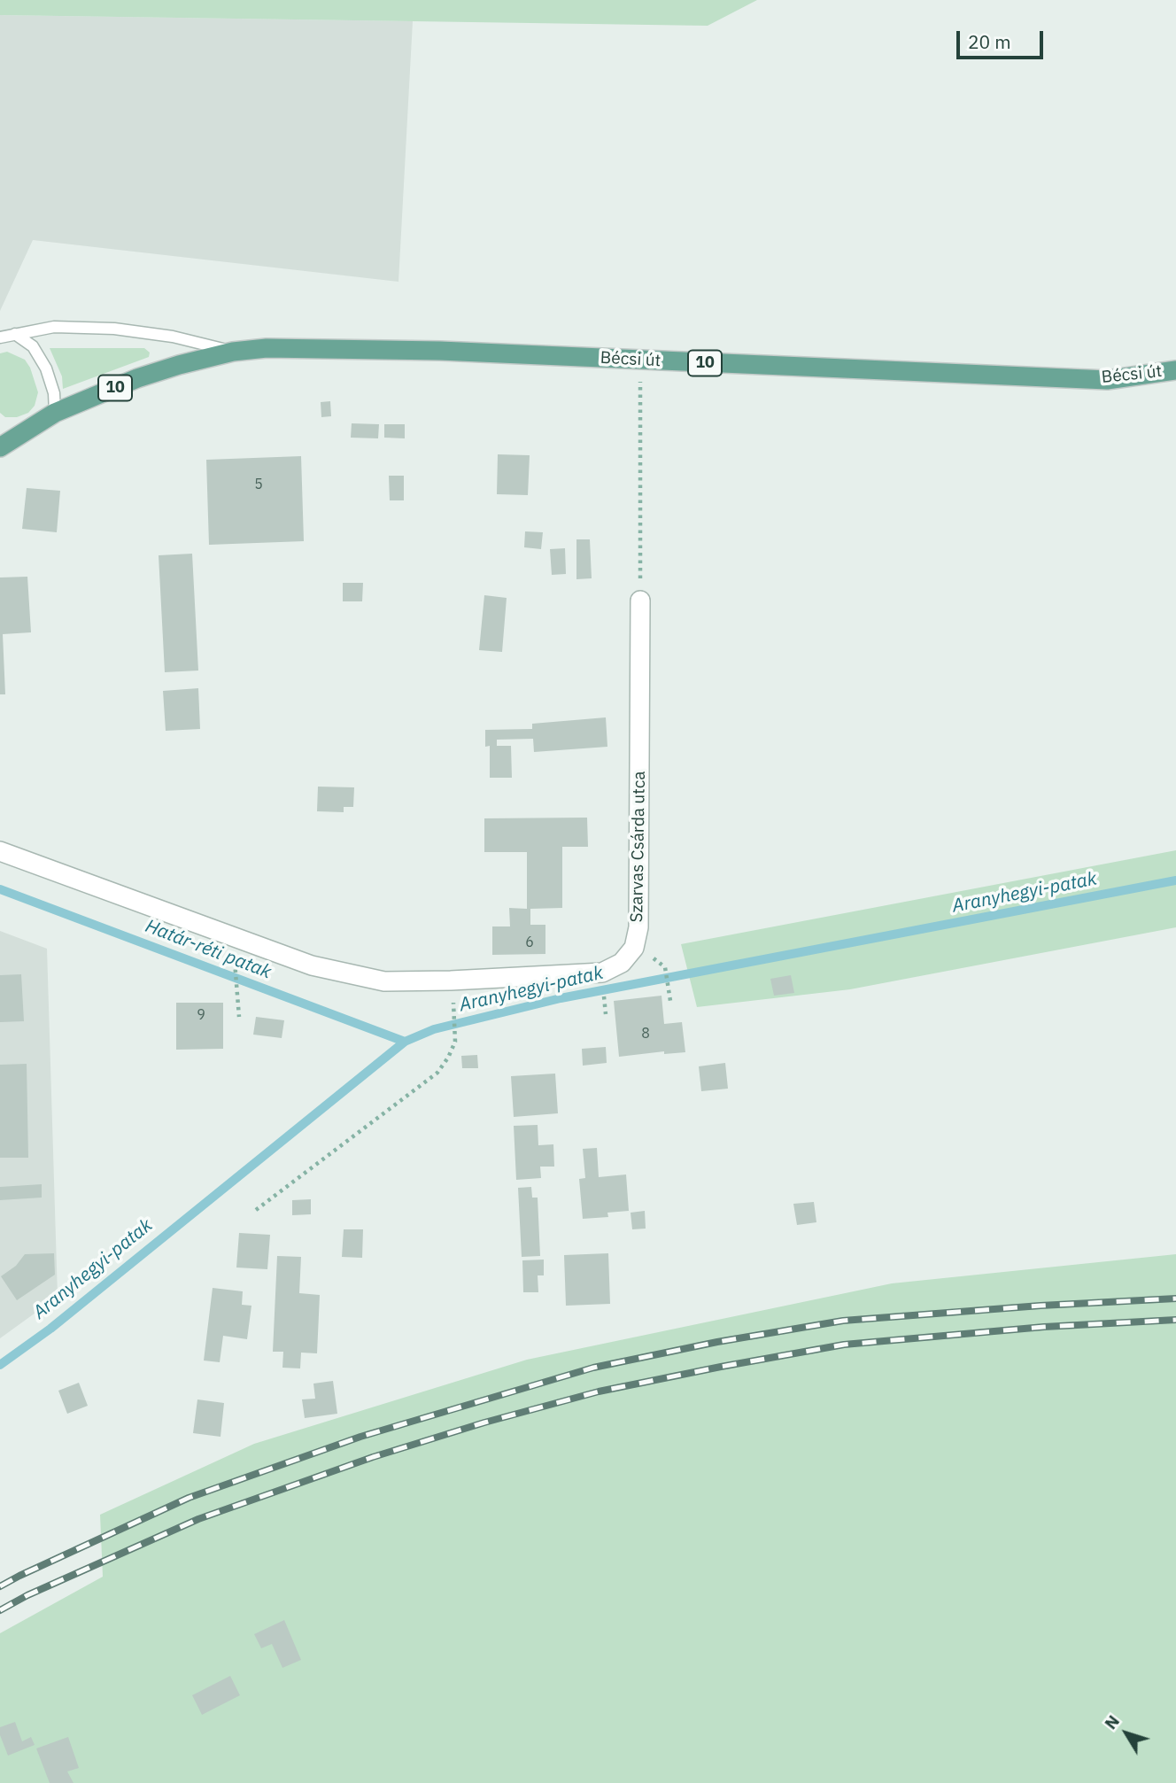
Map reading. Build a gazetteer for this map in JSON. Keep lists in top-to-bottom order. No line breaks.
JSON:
{"streets":{"main road":["Bécsi út","10"],"street":["Szarvas Csárda utca"]},"crossings":[["Bécsi út","10"]],"water":["Aranyhegyi-patak","Határ-réti patak"],"house_numbers":["5","6","9","8"],"scale_bar":"20 m","north":"top left"}
